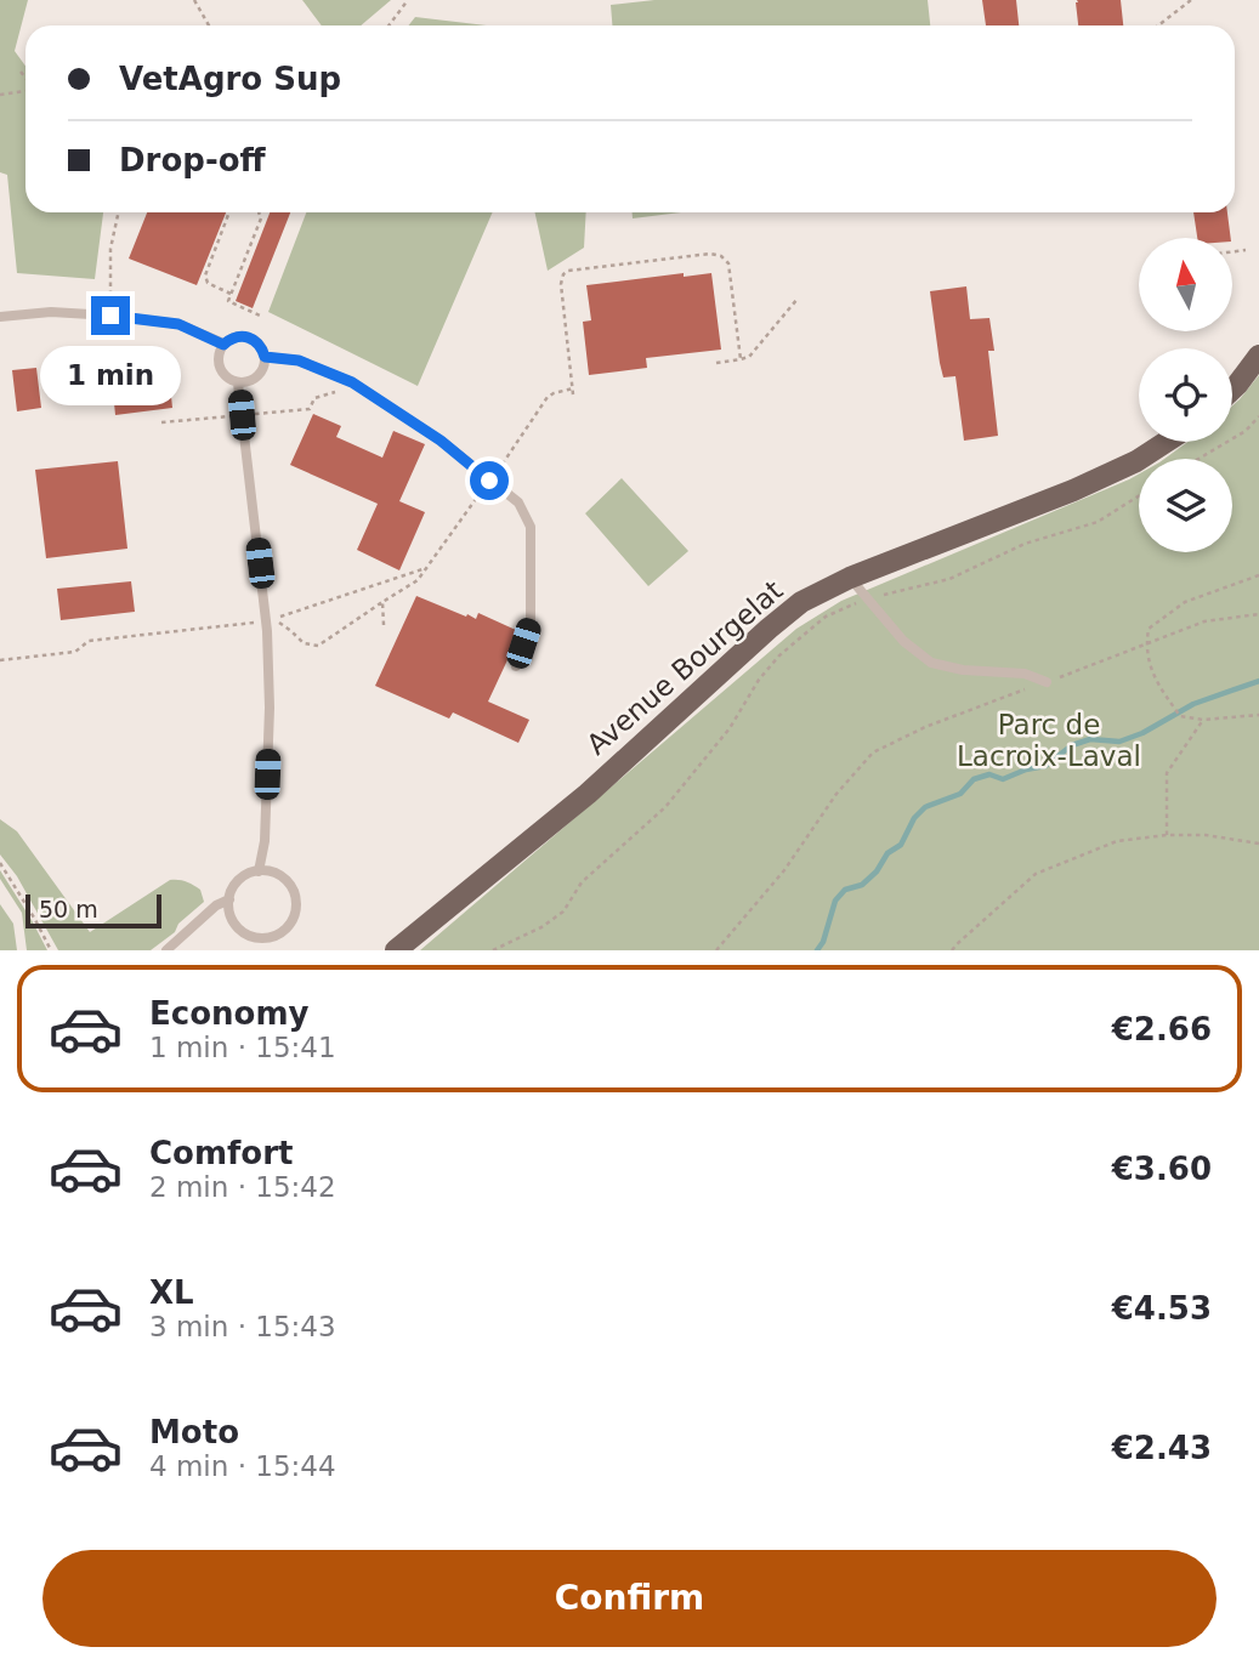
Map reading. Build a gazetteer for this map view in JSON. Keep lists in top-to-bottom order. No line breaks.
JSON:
{"streets":{"main road":["Avenue Bourgelat"]},"parks":["Parc de Lacroix-Laval"],"scale_bar":"50 m","north":"top","page":{"banner":["VetAgro Sup","Drop-off"],"bubble":"1 min","scale":"50 m","list":[{"name":"Economy","note":"1 min · 15:41","value":"€2.66"},{"name":"Comfort","note":"2 min · 15:42","value":"€3.60"},{"name":"XL","note":"3 min · 15:43","value":"€4.53"},{"name":"Moto","note":"4 min · 15:44","value":"€2.43"}],"buttons":"Confirm"}}
